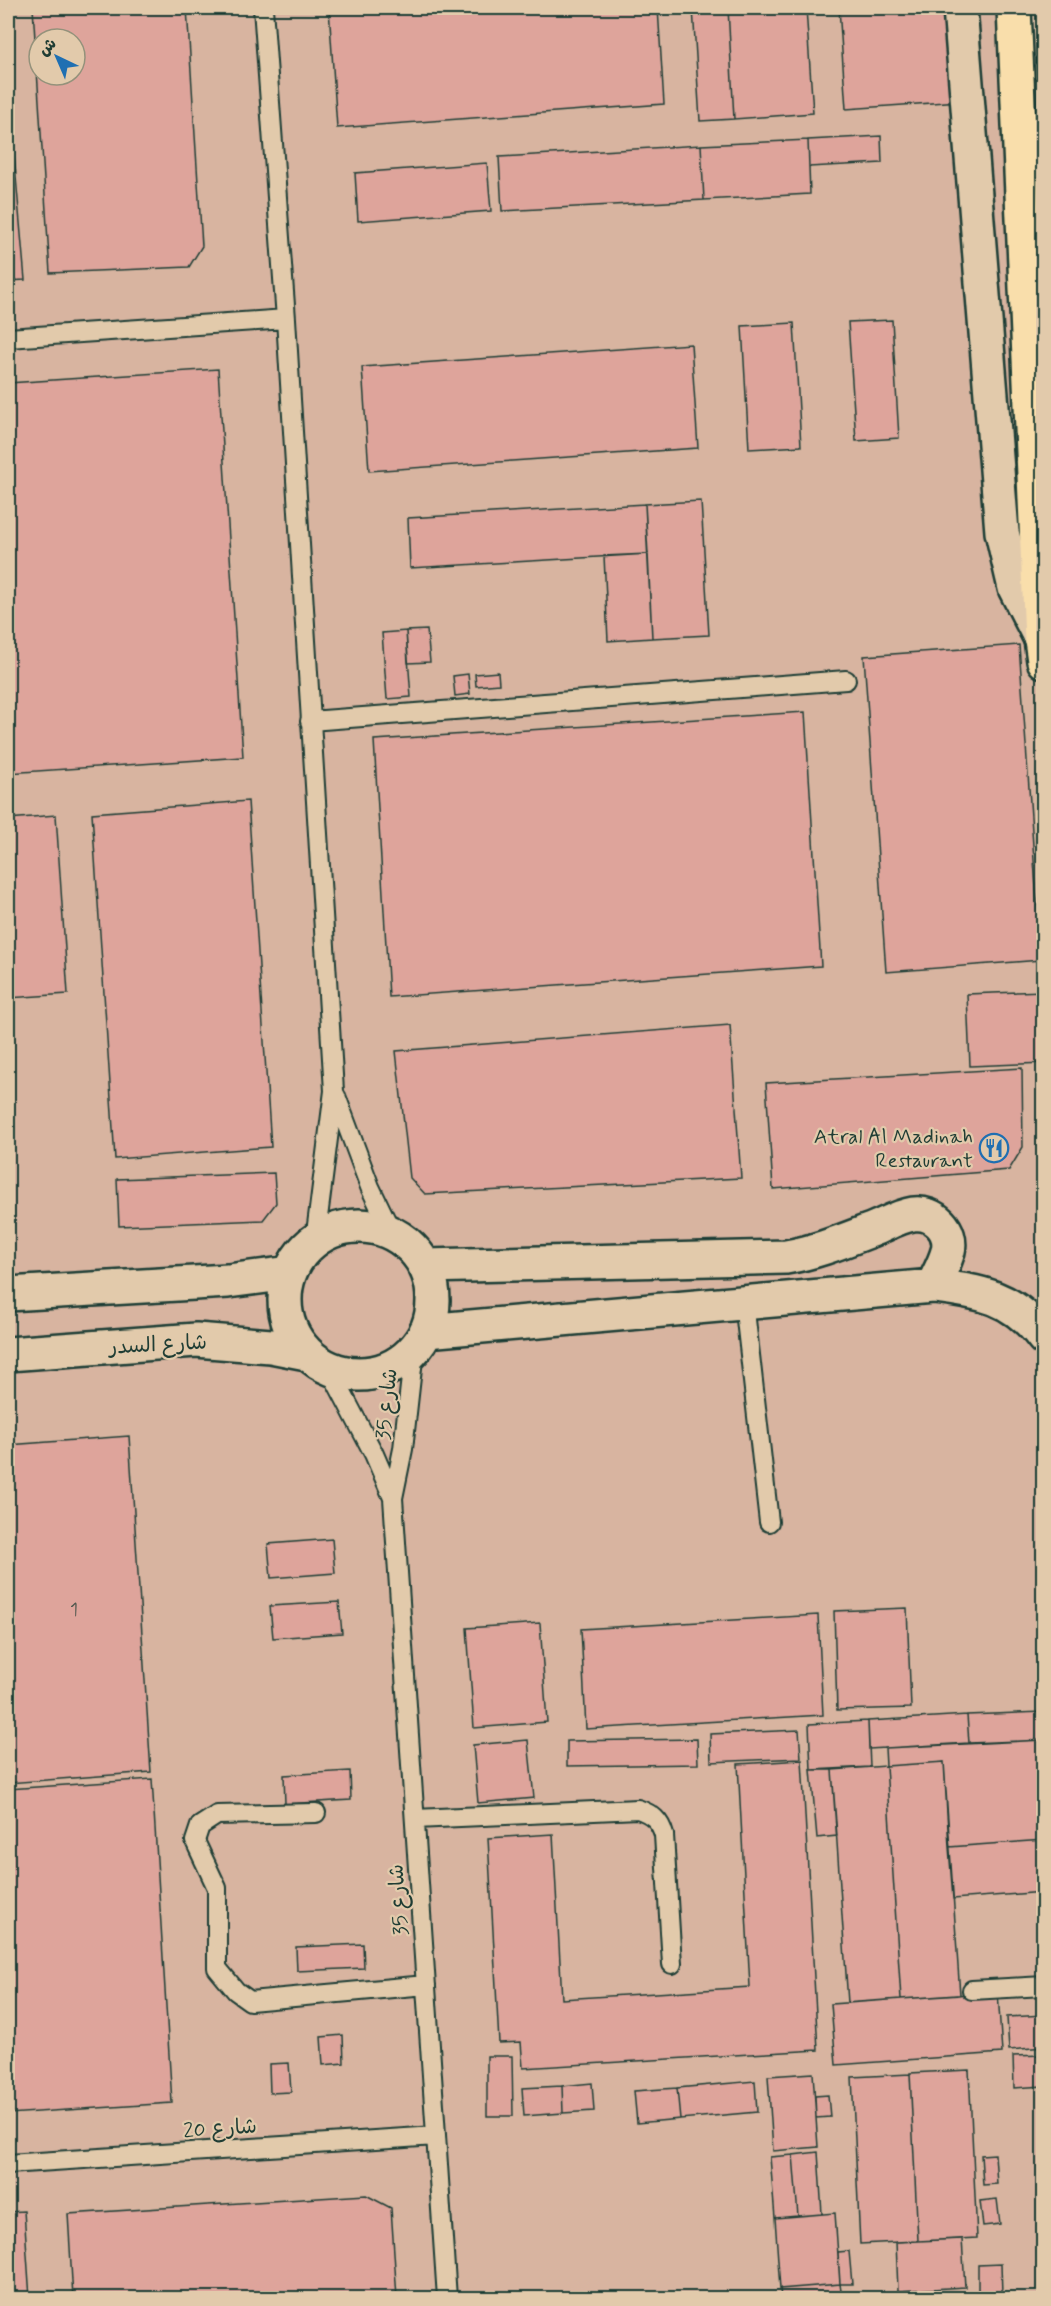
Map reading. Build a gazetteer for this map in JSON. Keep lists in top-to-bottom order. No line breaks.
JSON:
{"streets":{"street":["شارع السدر"],"lane":["شارع 35","شارع 20"]},"crossings":[["شارع السدر","شارع 35"],["شارع 35","شارع 20"]],"places":{"restaurant":["Atral Al Madinah Restaurant"]},"house_numbers":["1"],"north":"top left"}
